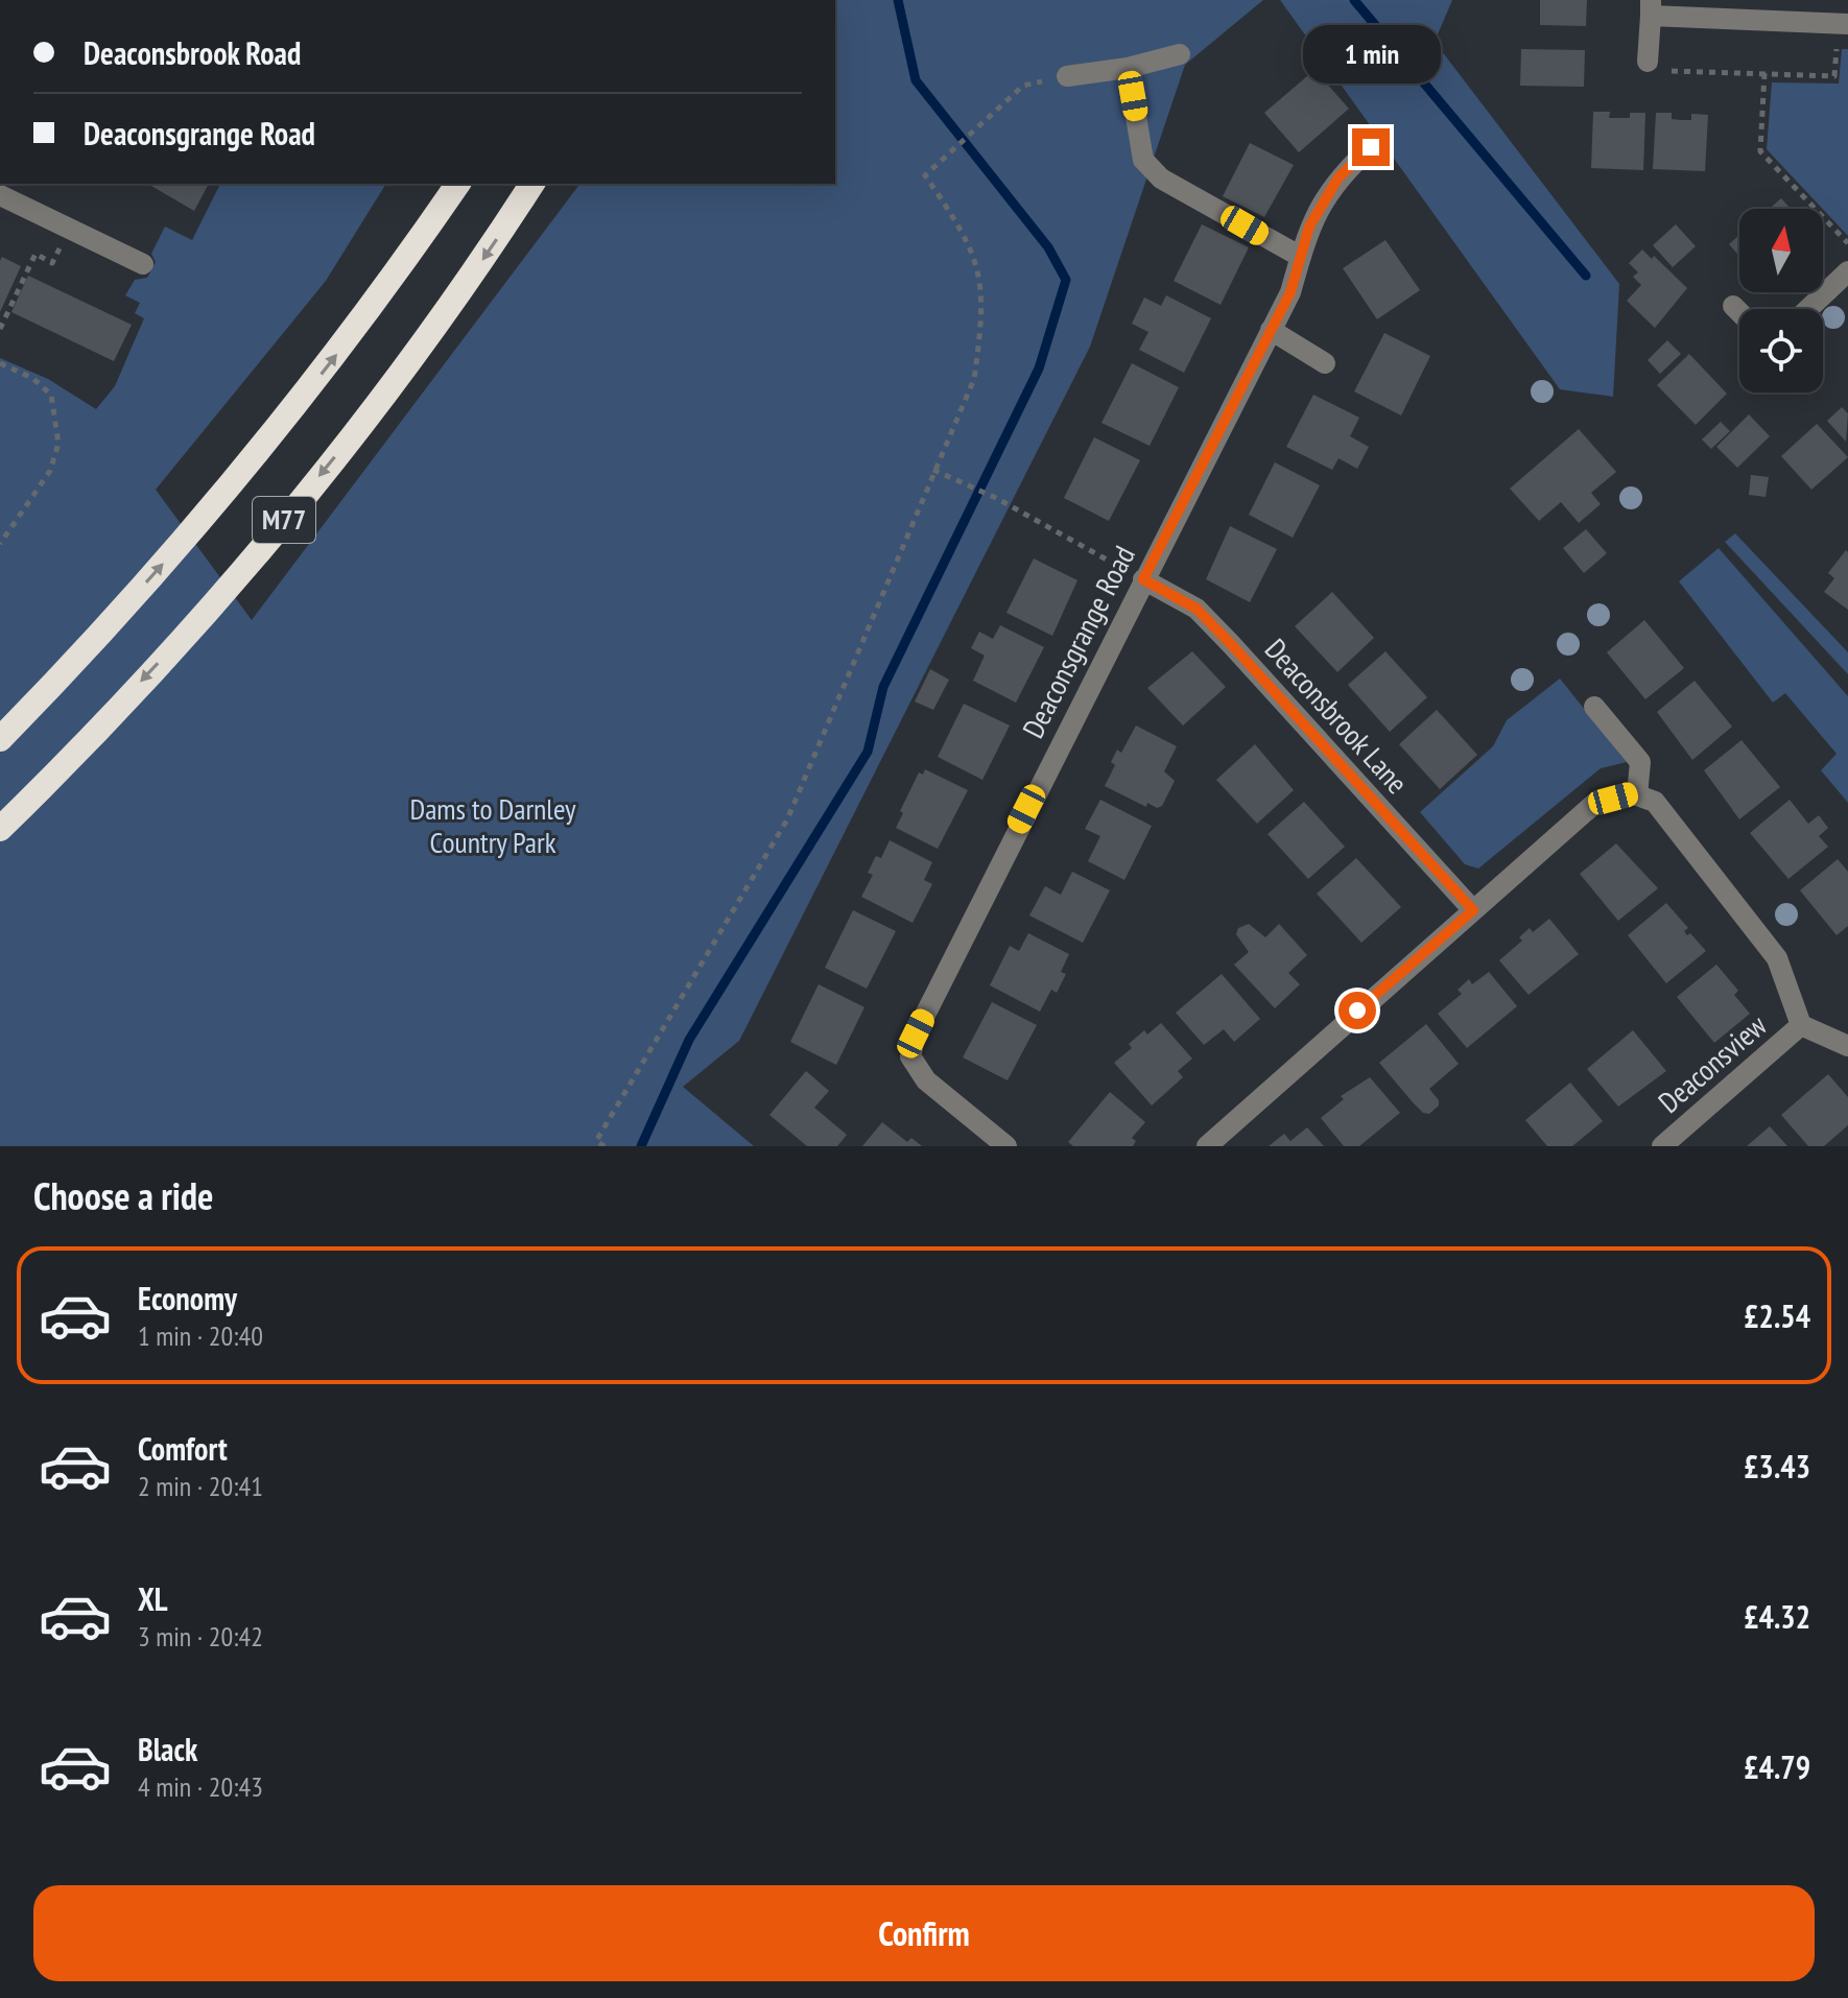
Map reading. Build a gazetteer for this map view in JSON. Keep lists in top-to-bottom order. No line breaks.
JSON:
{"streets":{"highway":["M77"],"street":["Deaconsgrange Road","Deaconsbrook Lane","Deaconsview"]},"crossings":[["Deaconsgrange Road","Deaconsbrook Lane"]],"parks":["Dams to Darnley Country Park"],"north":"top","page":{"banner":["Deaconsbrook Road","Deaconsgrange Road"],"bubble":"1 min","heading":"Choose a ride","list":[{"name":"Economy","note":"1 min · 20:40","value":"£2.54"},{"name":"Comfort","note":"2 min · 20:41","value":"£3.43"},{"name":"XL","note":"3 min · 20:42","value":"£4.32"},{"name":"Black","note":"4 min · 20:43","value":"£4.79"}],"buttons":"Confirm"}}
